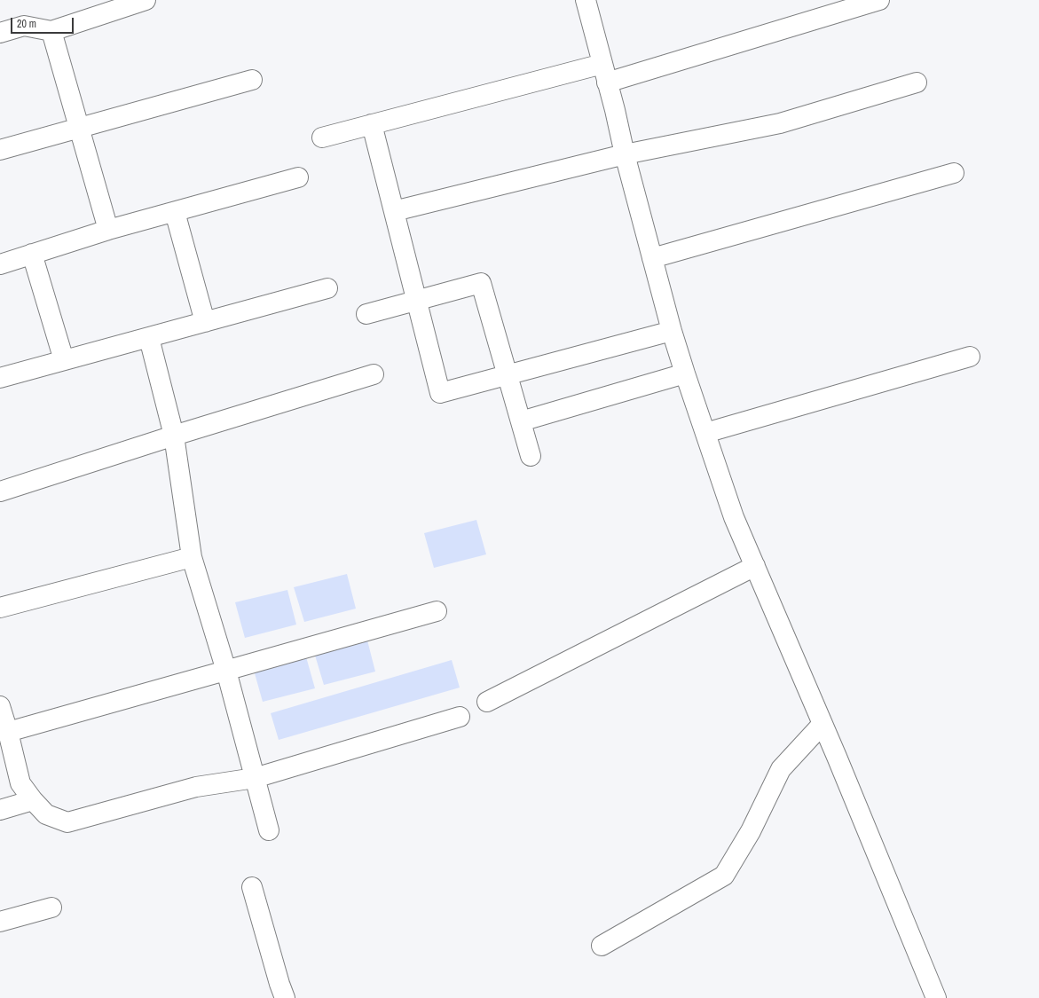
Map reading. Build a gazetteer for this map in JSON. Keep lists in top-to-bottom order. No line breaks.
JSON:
{"scale_bar":"20 m"}
